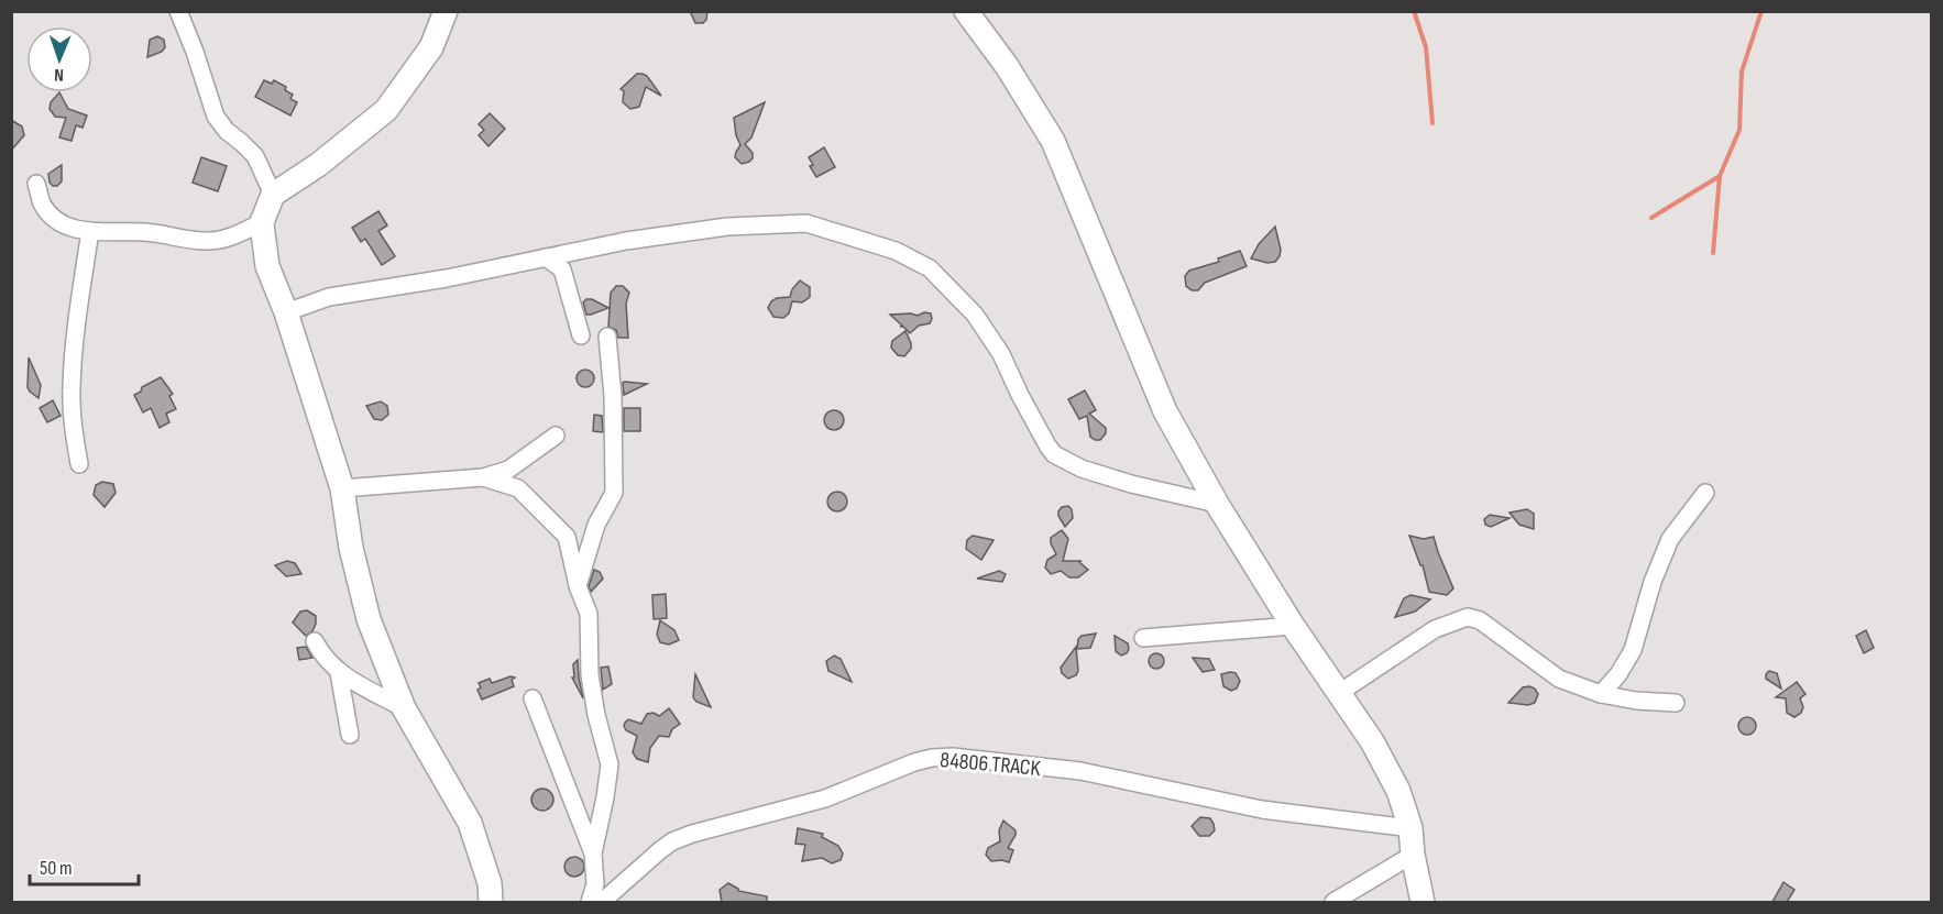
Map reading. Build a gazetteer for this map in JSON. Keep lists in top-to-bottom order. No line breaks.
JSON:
{"streets":{"street":["84806 TRACK"]},"scale_bar":"50 m","north":"bottom"}
